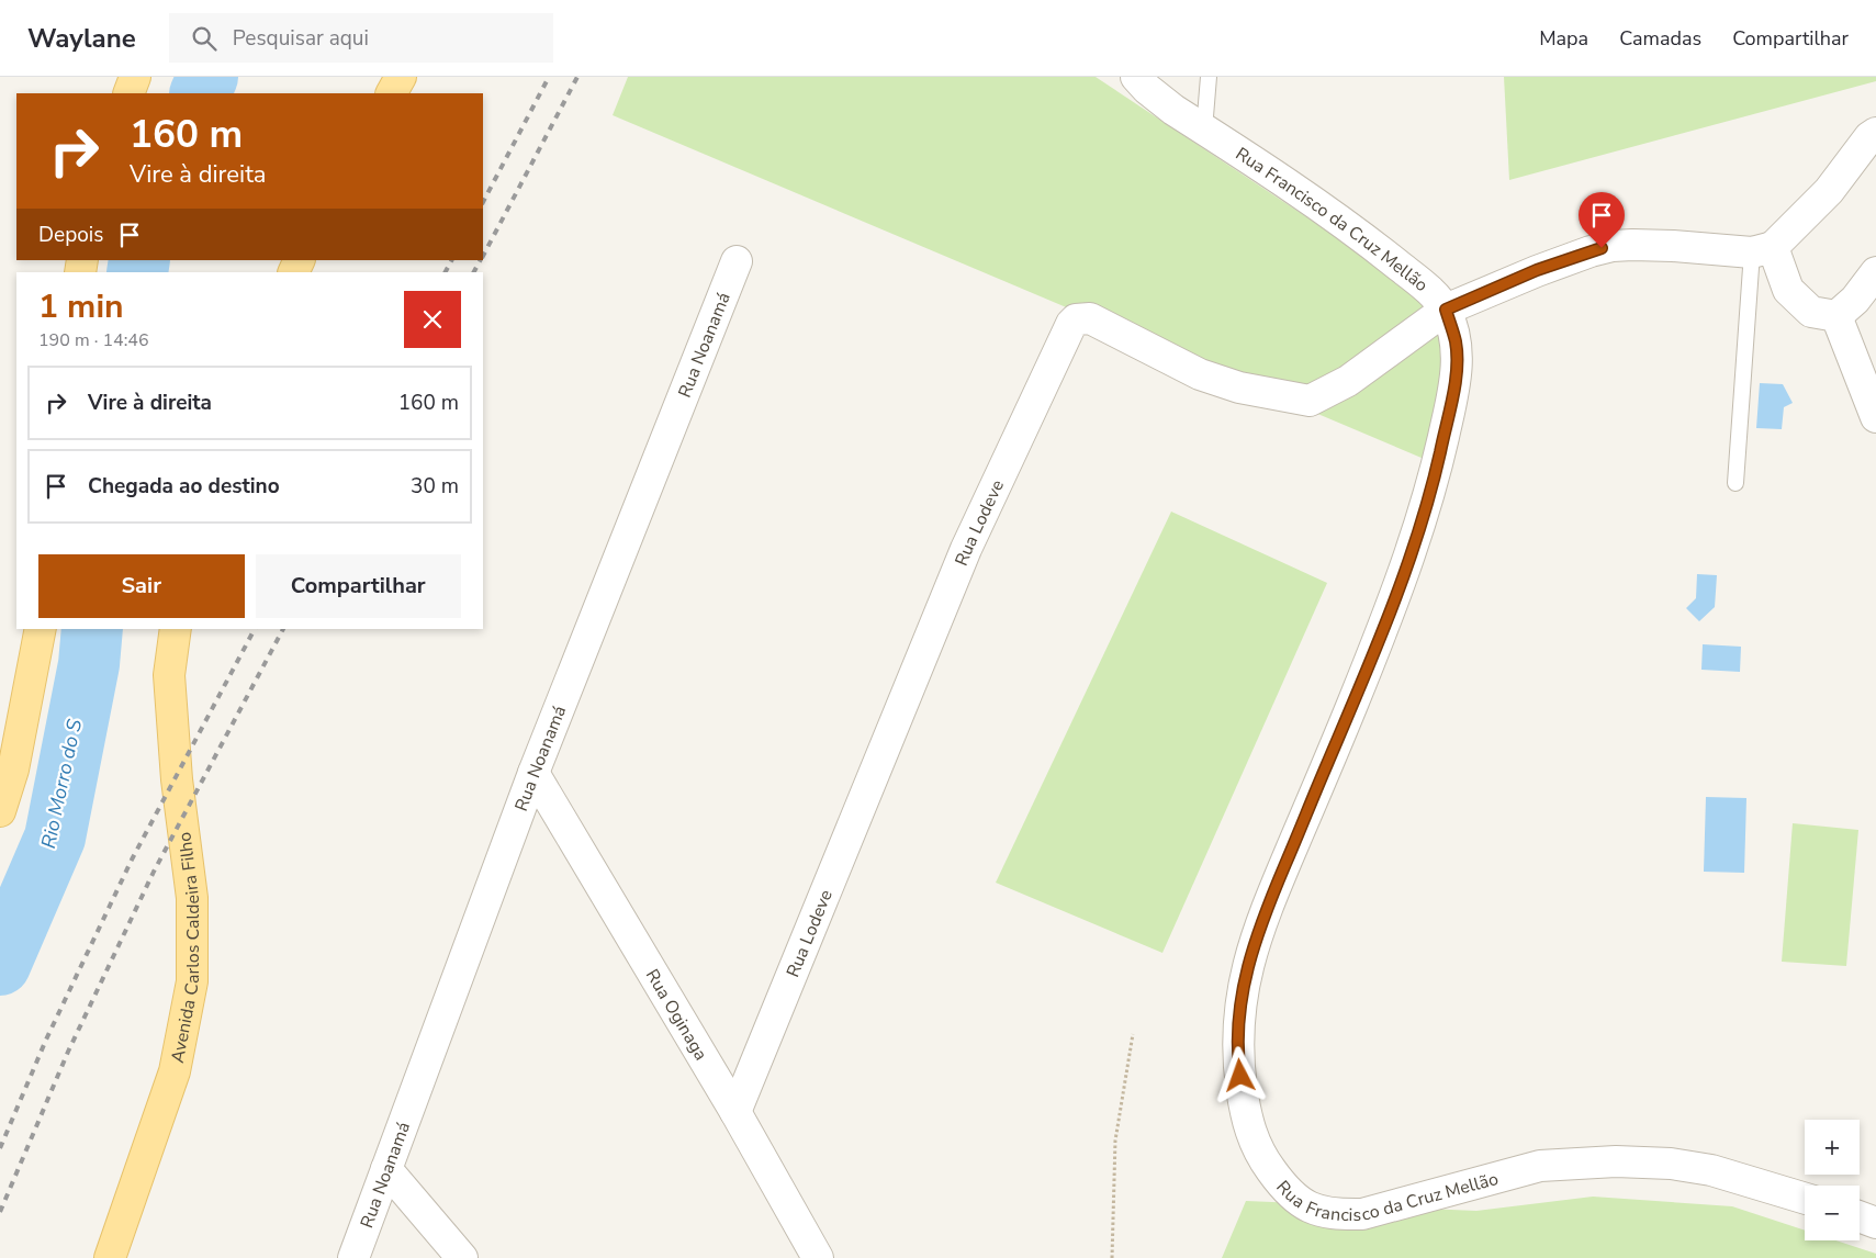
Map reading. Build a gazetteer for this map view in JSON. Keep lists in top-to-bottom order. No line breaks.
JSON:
{"streets":{"main road":["Avenida Carlos Caldeira Filho"],"street":["Rua Francisco da Cruz Mellão","Rua Noanamá","Rua Lodeve","Rua Oginaga"]},"crossings":[["Rua Francisco da Cruz Mellão","Rua Lodeve"],["Rua Noanamá","Rua Oginaga"],["Rua Lodeve","Rua Oginaga"]],"water":["Rio Morro do S"],"page":{"header":"Waylane","search":"Pesquisar aqui","nav":["Mapa","Camadas","Compartilhar"],"turn":["160 m","Vire à direita"],"then":"Depois","heading":["1 min","190 m · 14:46"],"list":[{"name":"Vire à direita","value":"160 m"},{"name":"Chegada ao destino","value":"30 m"}],"buttons":["Sair","Compartilhar"],"map_buttons":["+","−"]}}
